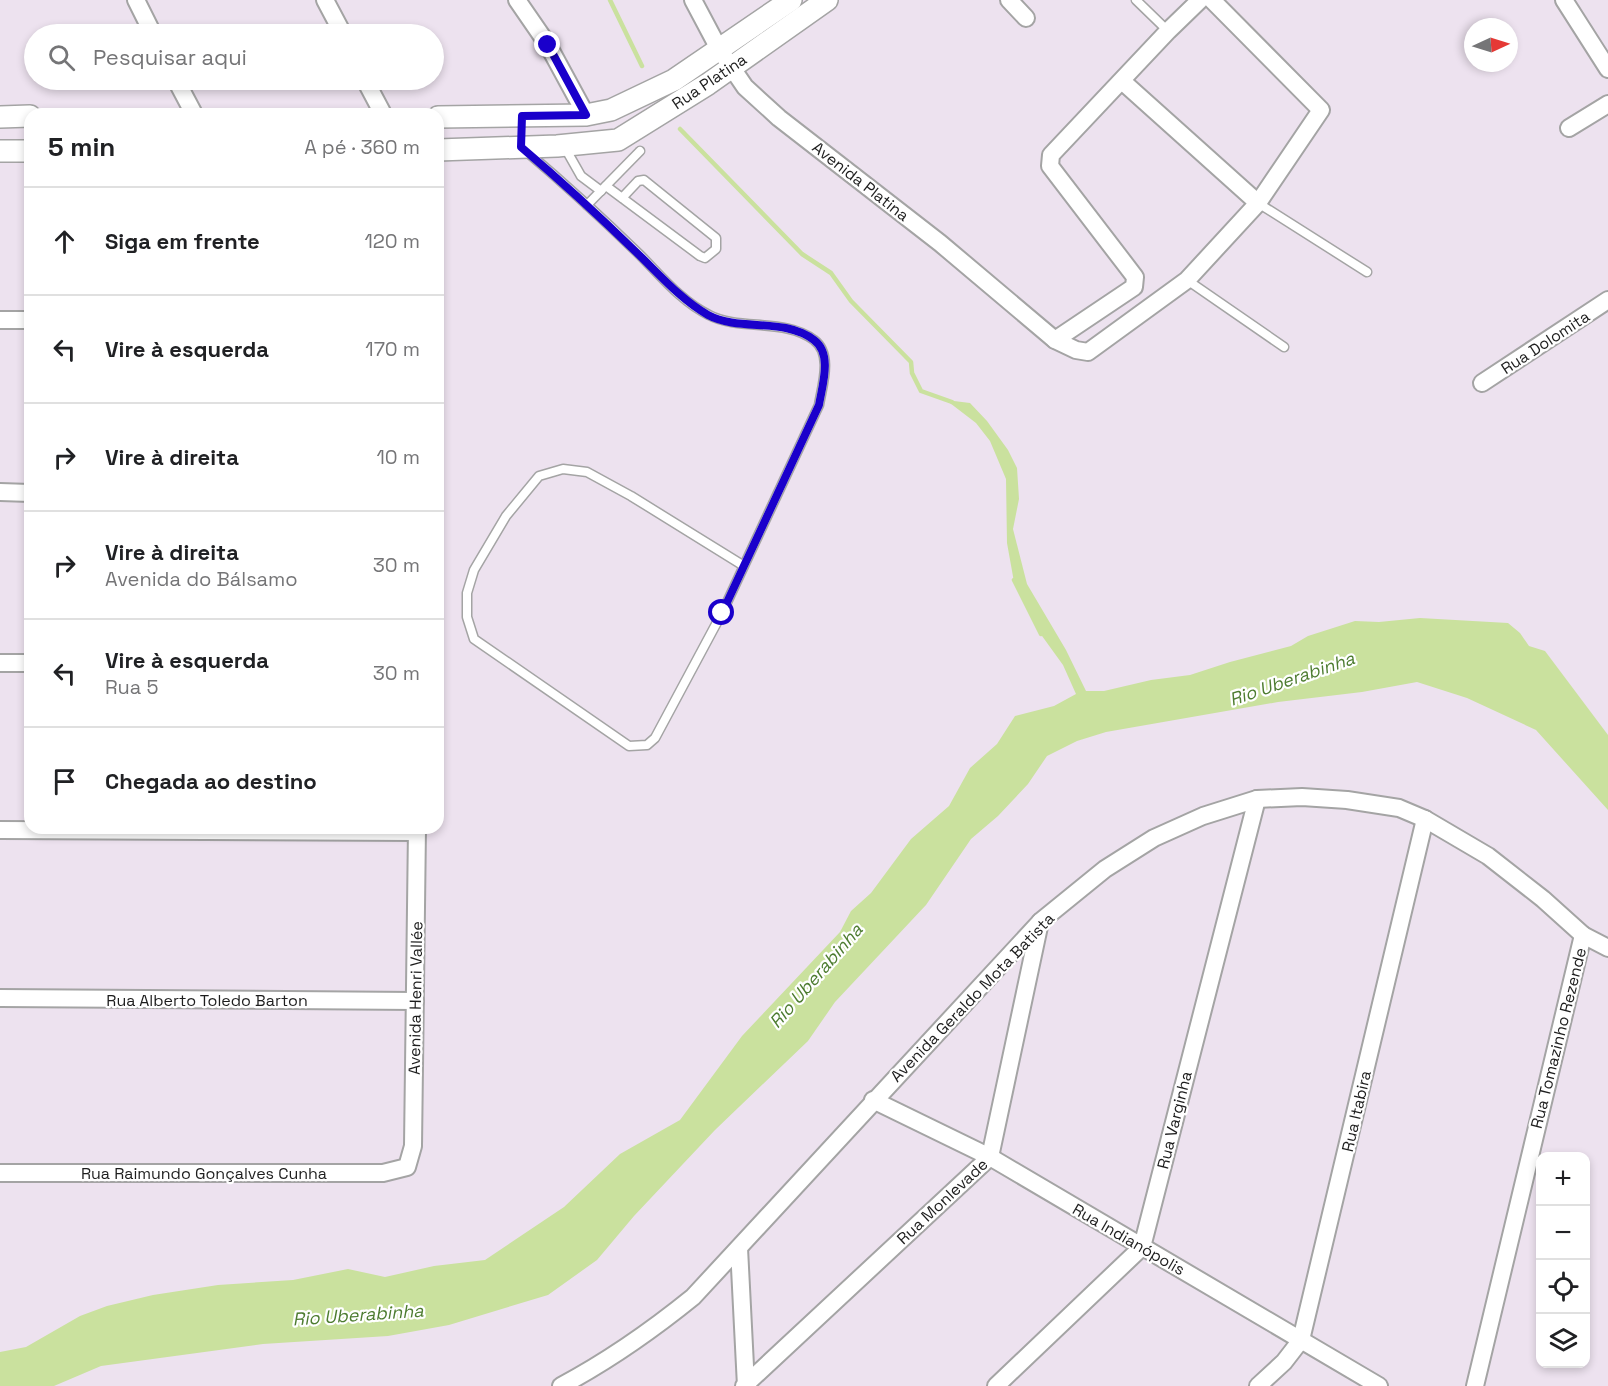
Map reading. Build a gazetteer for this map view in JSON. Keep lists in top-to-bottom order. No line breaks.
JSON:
{"streets":{"street":["Rua Platina","Avenida Platina","Rua Dolomita","Avenida Geraldo Mota Batista","Avenida Henri Vallée","Rua Alberto Toledo Barton","Rua Tomazinho Rezende","Rua Itabira","Rua Varginha","Rua Raimundo Gonçalves Cunha","Rua Monlevade","Rua Indianópolis"]},"crossings":[["Rua Platina","Avenida Platina"],["Avenida Geraldo Mota Batista","Rua Tomazinho Rezende"],["Avenida Geraldo Mota Batista","Rua Itabira"],["Avenida Geraldo Mota Batista","Rua Varginha"],["Avenida Geraldo Mota Batista","Rua Monlevade"],["Avenida Geraldo Mota Batista","Rua Indianópolis"],["Avenida Henri Vallée","Rua Alberto Toledo Barton"],["Avenida Henri Vallée","Rua Raimundo Gonçalves Cunha"],["Rua Itabira","Rua Indianópolis"],["Rua Varginha","Rua Indianópolis"],["Rua Monlevade","Rua Indianópolis"]],"water":["Rio Uberabinha"],"north":"right","page":{"search":"Pesquisar aqui","heading":["5 min","A pé · 360 m"],"list":[["Siga em frente","120 m"],["Vire à esquerda","170 m"],["Vire à direita","10 m"],["Vire à direita","Avenida do Bálsamo","30 m"],["Vire à esquerda","Rua 5","30 m"],"Chegada ao destino"],"map_buttons":["+","−"]}}
